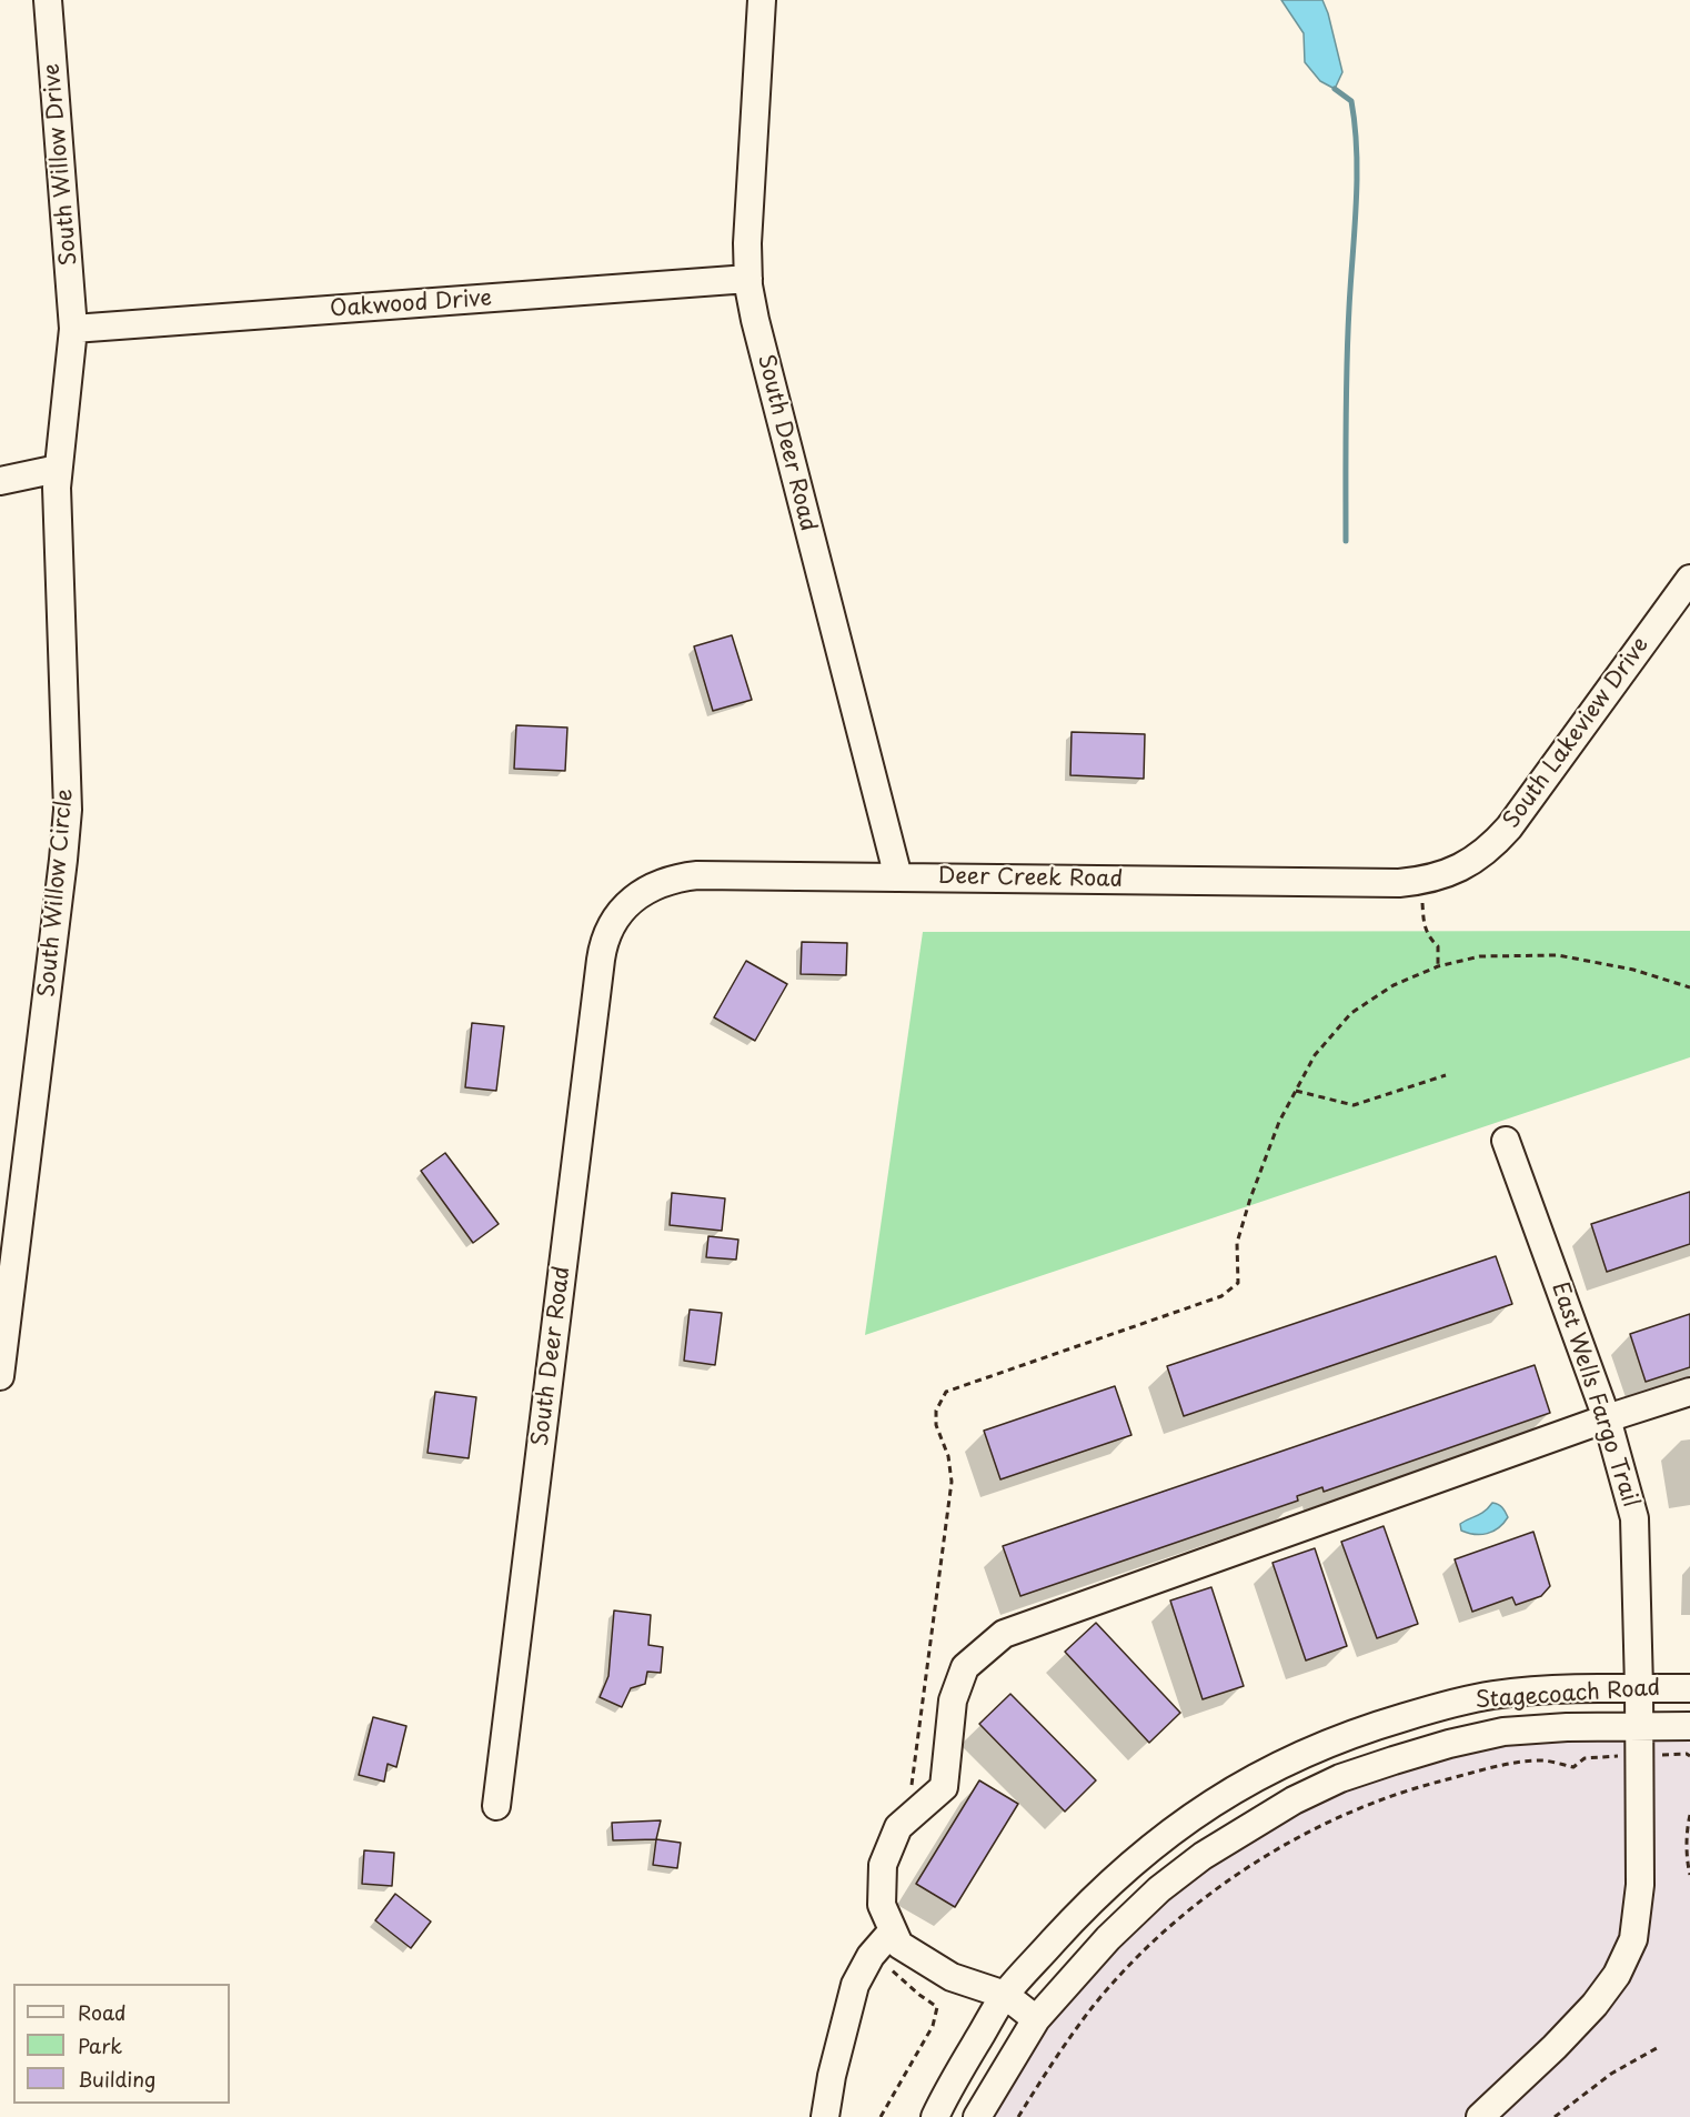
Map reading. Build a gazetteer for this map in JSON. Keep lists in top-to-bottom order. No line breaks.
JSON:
{"streets":{"street":["South Willow Drive","Oakwood Drive","South Deer Road","South Lakeview Drive","Deer Creek Road","South Willow Circle","East Wells Fargo Trail","Stagecoach Road"]},"crossings":[["South Willow Drive","Oakwood Drive"],["South Willow Drive","South Willow Circle"],["Oakwood Drive","South Deer Road"],["Oakwood Drive","South Willow Circle"],["South Deer Road","Deer Creek Road"],["South Lakeview Drive","Deer Creek Road"],["East Wells Fargo Trail","Stagecoach Road"]],"legend":["Road","Park","Building"]}
